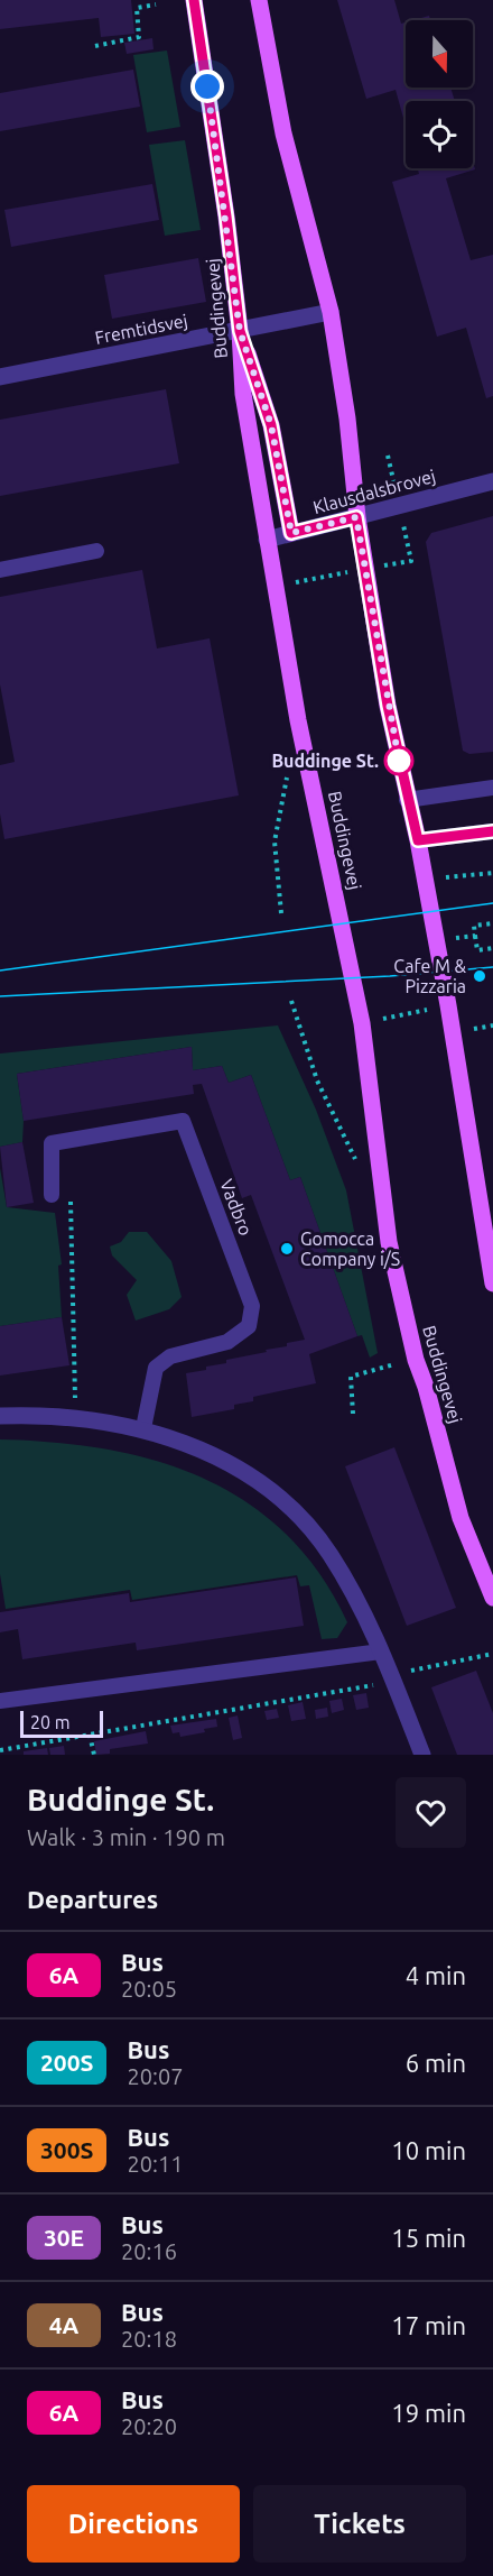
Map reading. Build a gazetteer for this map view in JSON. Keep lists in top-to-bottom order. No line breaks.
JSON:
{"streets":{"main road":["Buddingevej"],"street":["Fremtidsvej","Klausdalsbrovej"],"lane":["Vadbro"]},"crossings":[["Buddingevej","Fremtidsvej"],["Buddingevej","Klausdalsbrovej"]],"places":["Buddinge St.","Cafe M & Pizzaria","Gomocca Company i/S"],"lines":["bus line 6A"],"scale_bar":"20 m","north":"bottom","page":{"scale":"20 m","heading":[["Buddinge St.","Walk · 3 min · 190 m"],"Departures"],"list":[{"mark":"6A","name":"Bus","note":"20:05","value":"4 min"},{"mark":"200S","name":"Bus","note":"20:07","value":"6 min"},{"mark":"300S","name":"Bus","note":"20:11","value":"10 min"},{"mark":"30E","name":"Bus","note":"20:16","value":"15 min"},{"mark":"4A","name":"Bus","note":"20:18","value":"17 min"},{"mark":"6A","name":"Bus","note":"20:20","value":"19 min"}],"buttons":["Directions","Tickets"]}}
